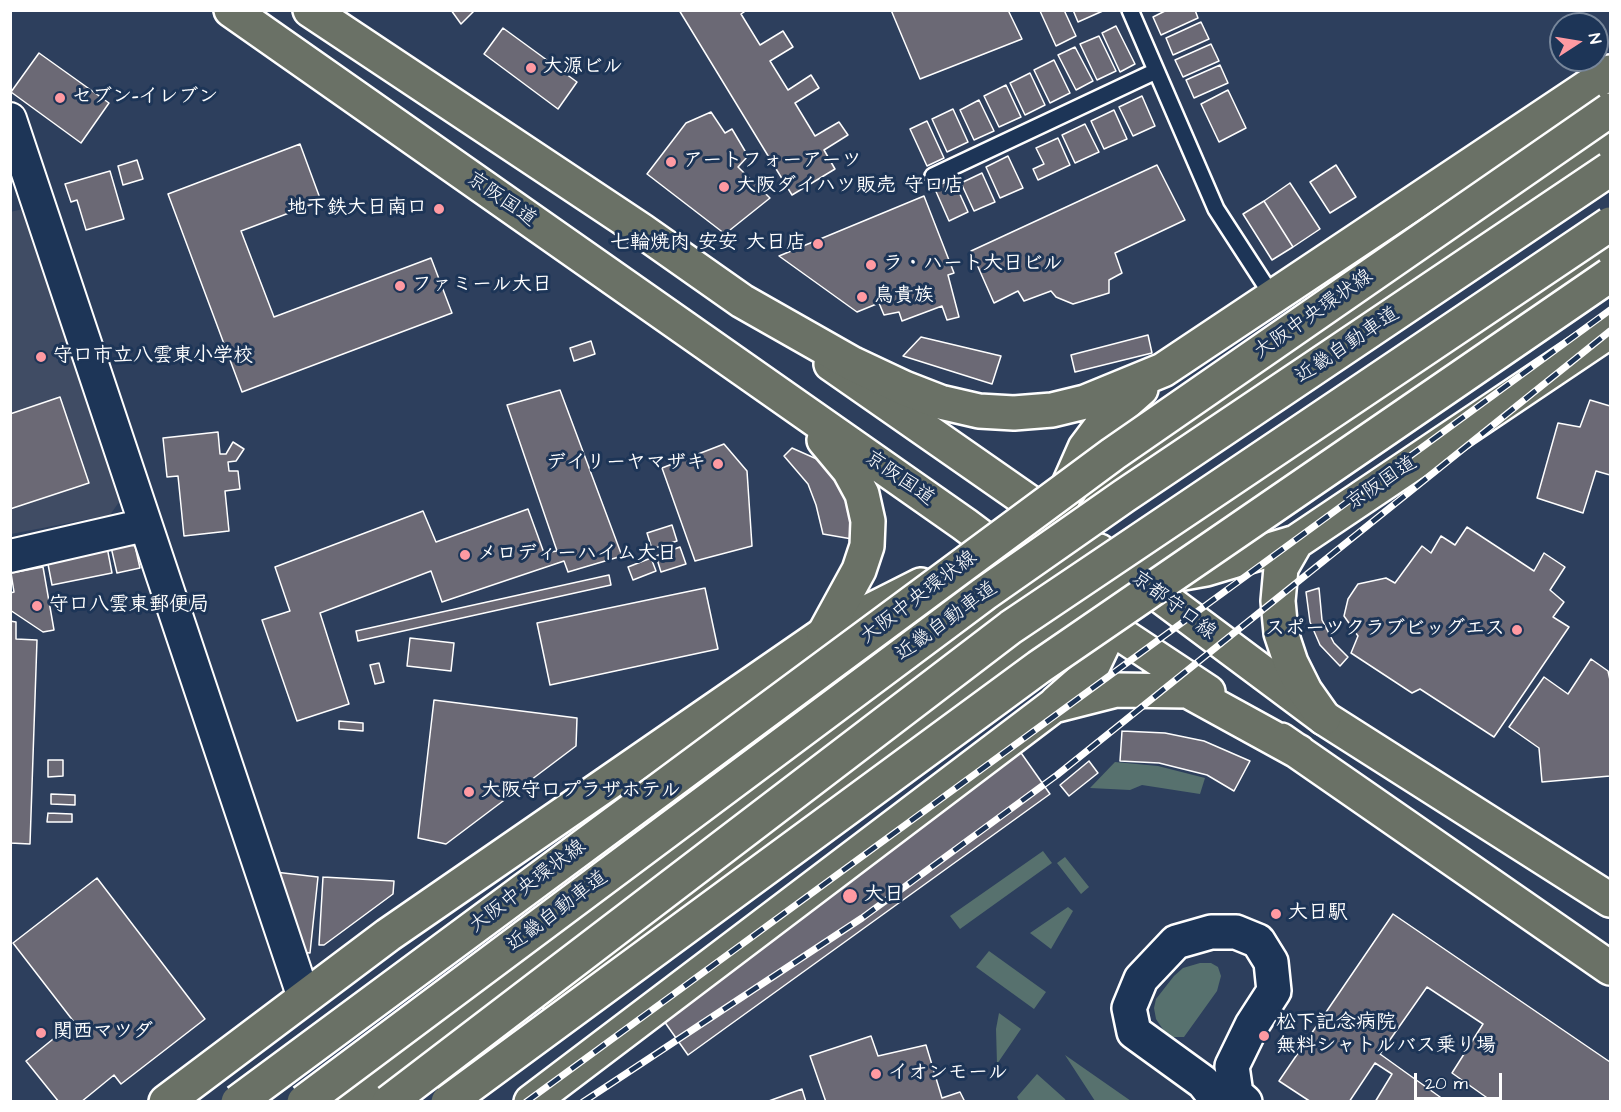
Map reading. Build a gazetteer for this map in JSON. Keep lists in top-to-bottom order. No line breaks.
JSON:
{"streets":{"main road":["京阪国道","大阪中央環状線","近畿自動車道","京都守口線"]},"crossings":[["京阪国道","京都守口線"]],"places":["大源ビル","セブン-イレブン","アートフォーアーツ","大阪ダイハツ販売 守口店","地下鉄大日南口","七輪焼肉 安安 大日店","ラ・ハート大日ビル","ファミール大日","鳥貴族","守口市立八雲東小学校","デイリーヤマザキ","メロディーハイム大日","守口八雲東郵便局","スポーツクラブビッグエス","大阪守口プラザホテル","大日","大日駅","関西マツダ","松下記念病院 無料シャトルバス乗り場","イオンモール"],"scale_bar":"20 m","north":"right"}
